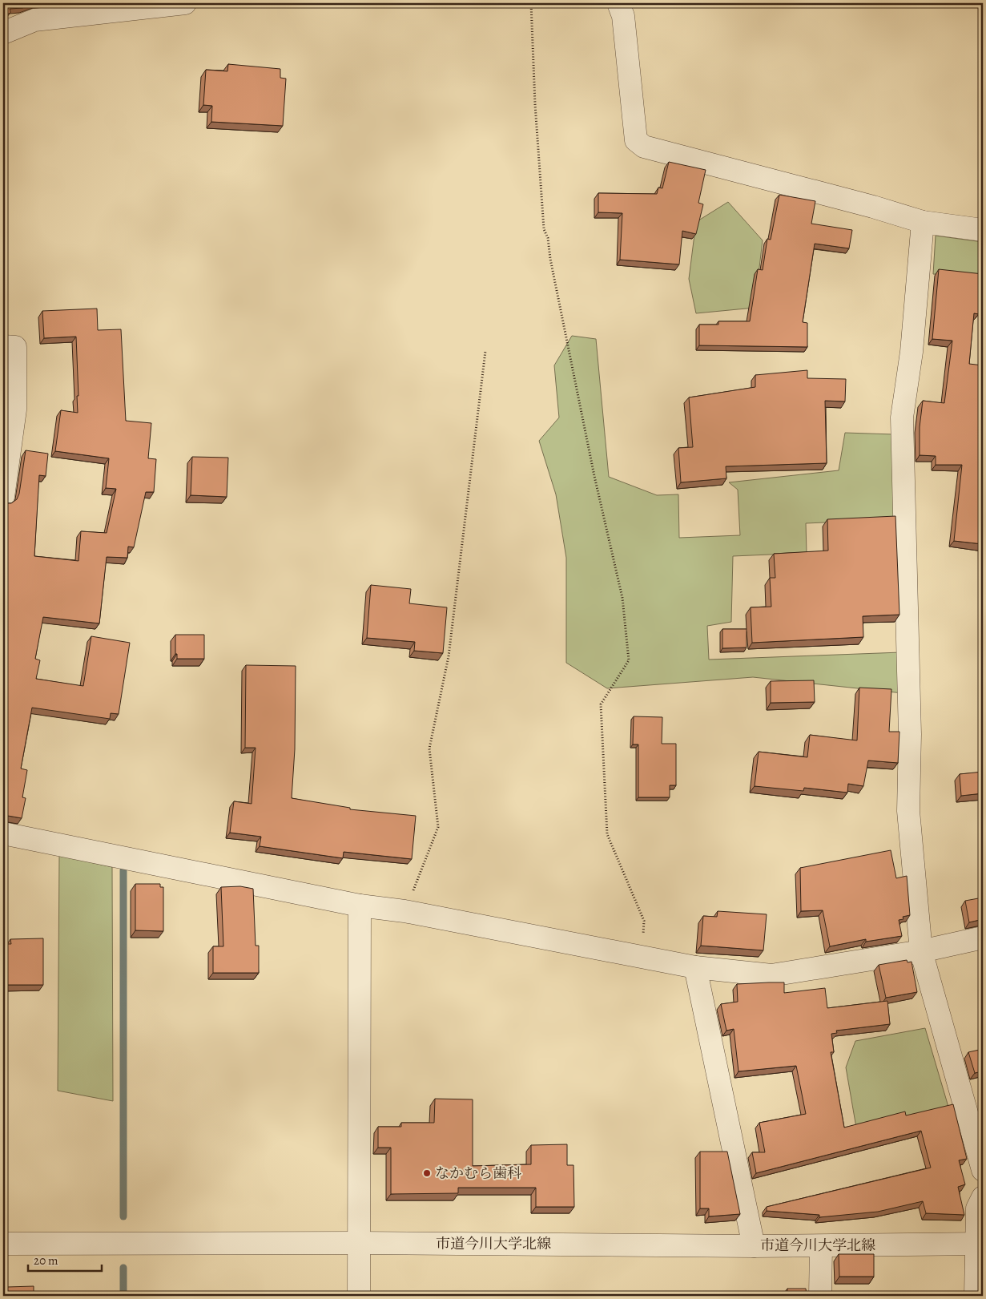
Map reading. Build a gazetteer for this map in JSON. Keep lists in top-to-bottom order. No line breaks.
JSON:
{"streets":{"street":["市道今川大学北線"]},"places":["なかむら歯科"],"scale_bar":"20 m"}
